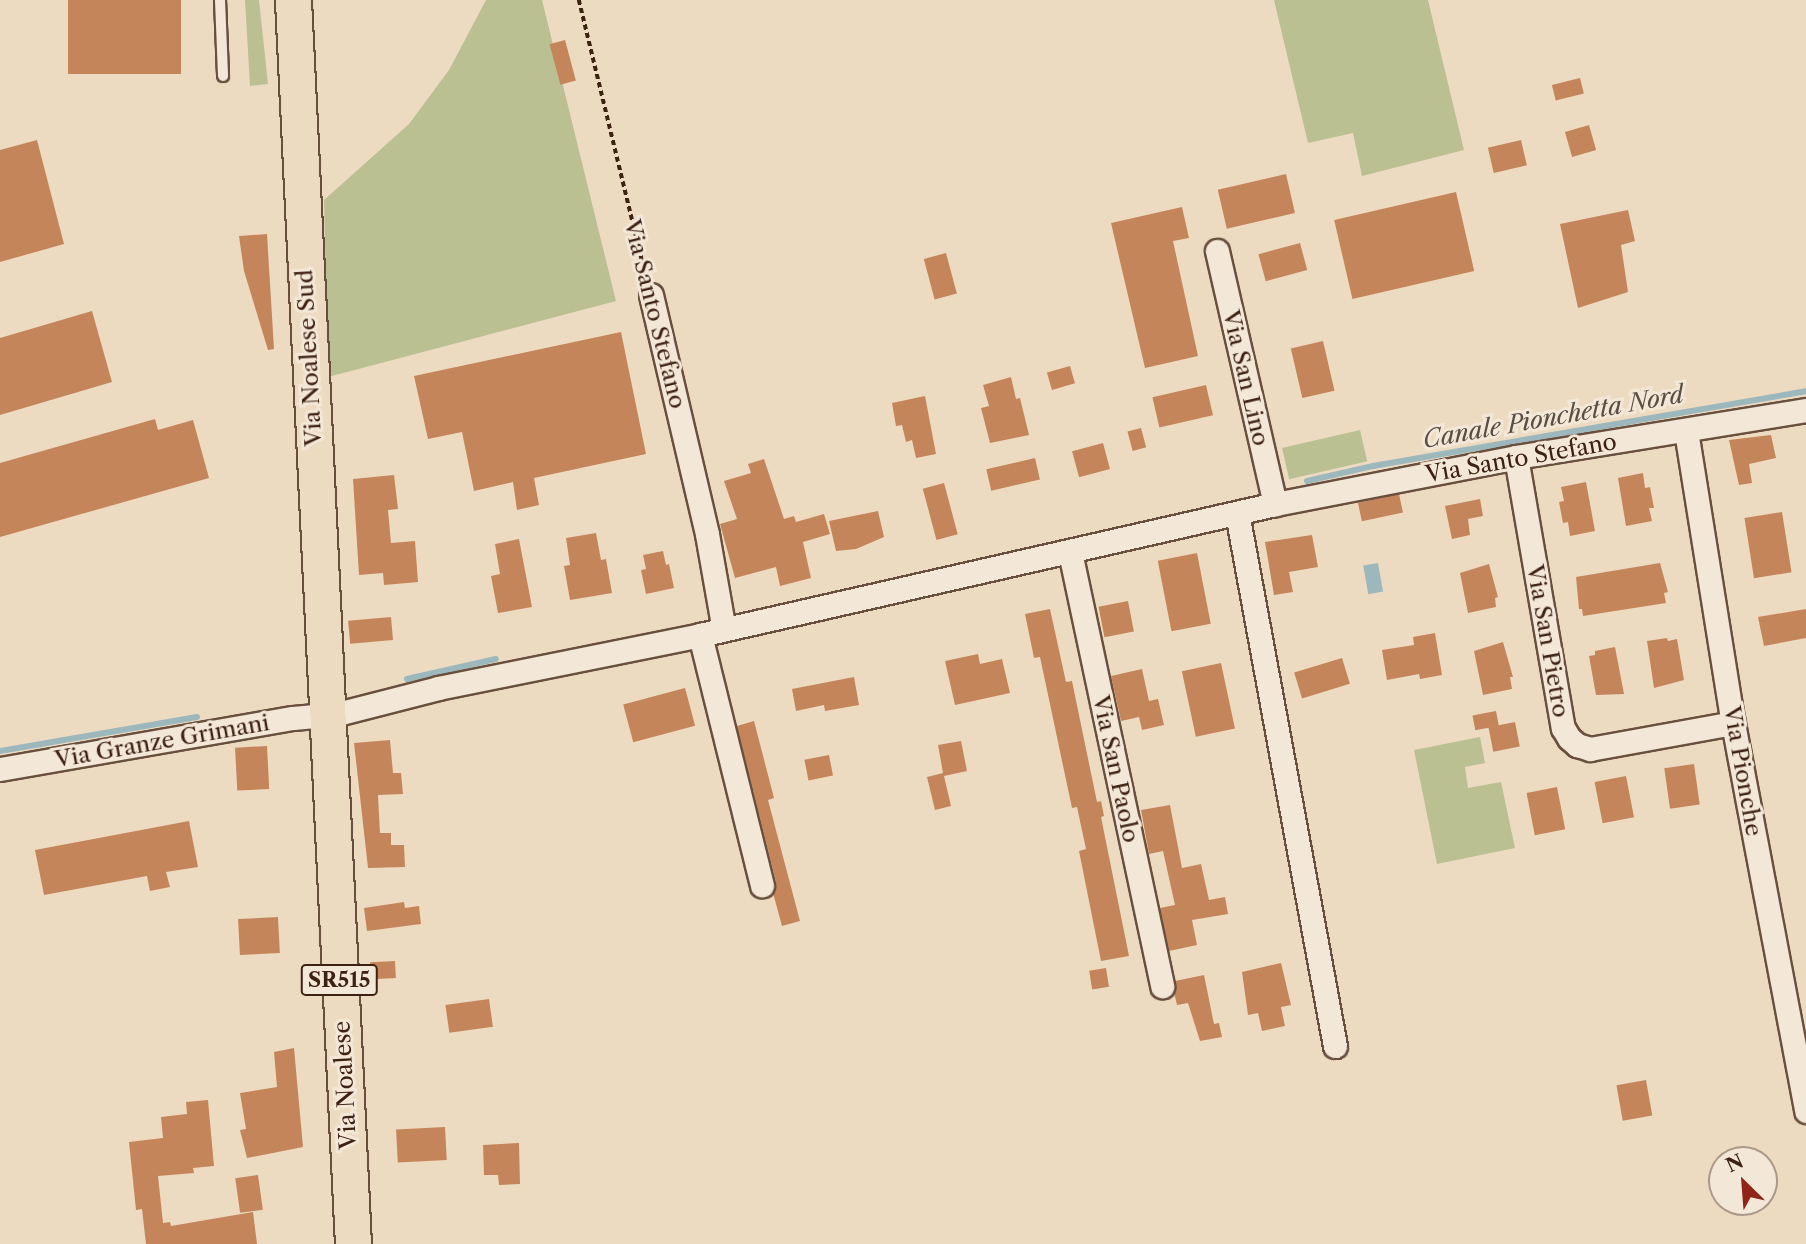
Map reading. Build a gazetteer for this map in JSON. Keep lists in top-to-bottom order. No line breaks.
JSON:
{"streets":{"main road":["Via Noalese Sud","SR515","Via Noalese"],"street":["Via Santo Stefano","Via San Lino","Via San Pietro","Via Granze Grimani","Via San Paolo","Via Pionche"]},"crossings":[["Via Santo Stefano","Via Noalese Sud"],["Via Santo Stefano","Via San Lino"],["Via Santo Stefano","Via San Pietro"],["Via Santo Stefano","Via Granze Grimani"],["Via Santo Stefano","Via San Paolo"],["Via Santo Stefano","Via Pionche"],["Via Santo Stefano","Via Noalese"],["Via Noalese Sud","Via Granze Grimani"],["Via Noalese Sud","Via Noalese"],["Via San Pietro","Via Pionche"],["Via Granze Grimani","Via Noalese"]],"water":["Canale Pionchetta Nord"],"north":"top left"}
